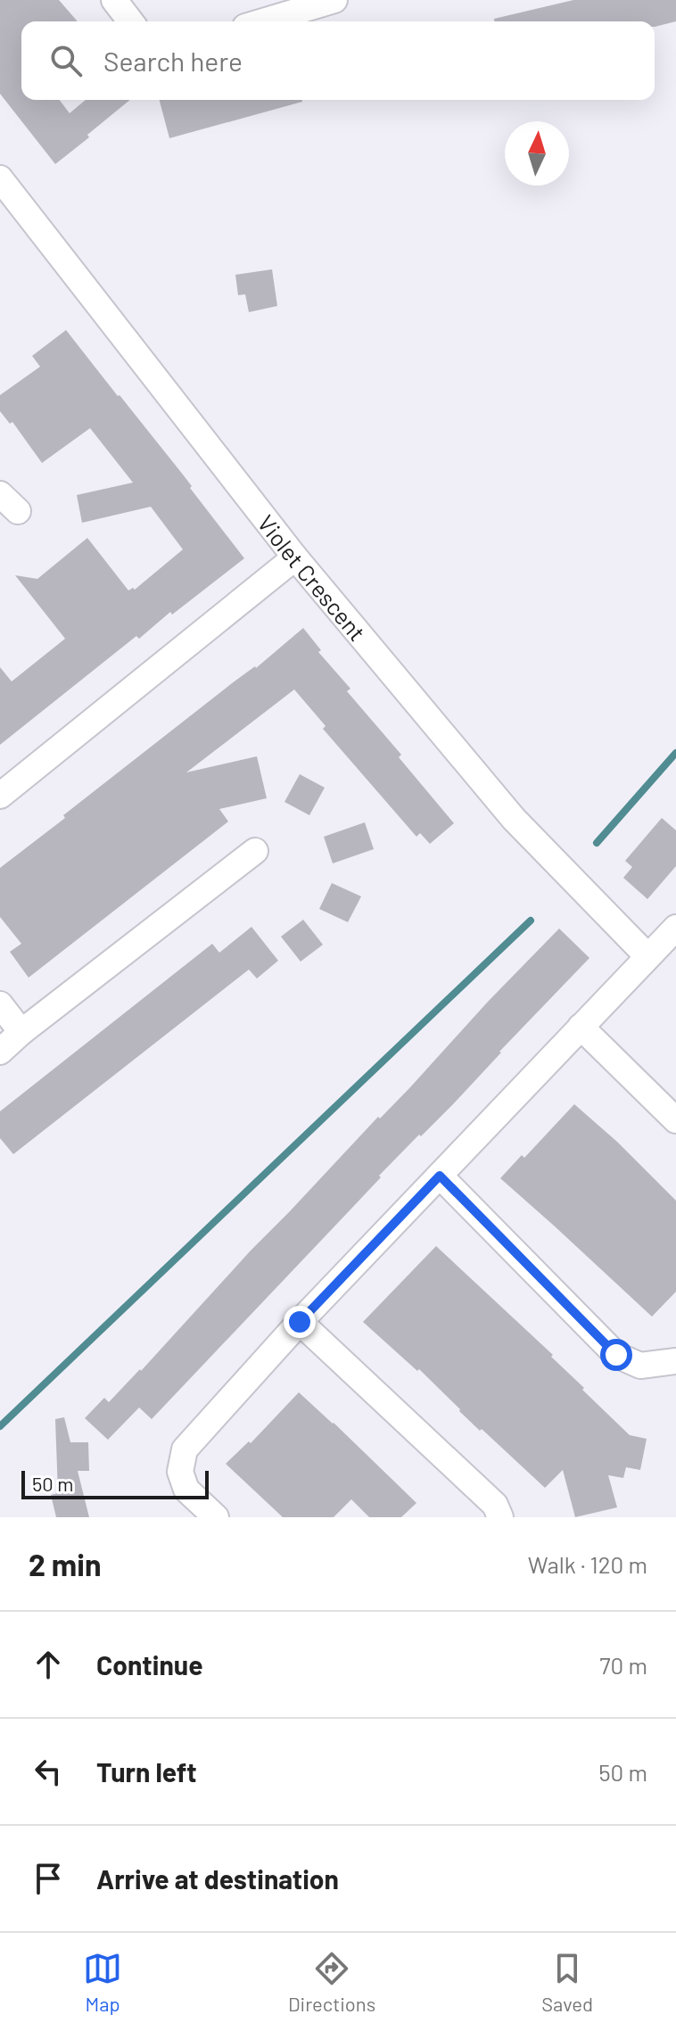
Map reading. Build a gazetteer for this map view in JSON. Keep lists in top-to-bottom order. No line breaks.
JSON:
{"streets":{"street":["Violet Crescent"]},"scale_bar":"50 m","north":"top","page":{"search":"Search here","scale":"50 m","heading":["2 min","Walk · 120 m"],"list":[["Continue","70 m"],["Turn left","50 m"],"Arrive at destination"],"nav":["Map","Directions","Saved"]}}
